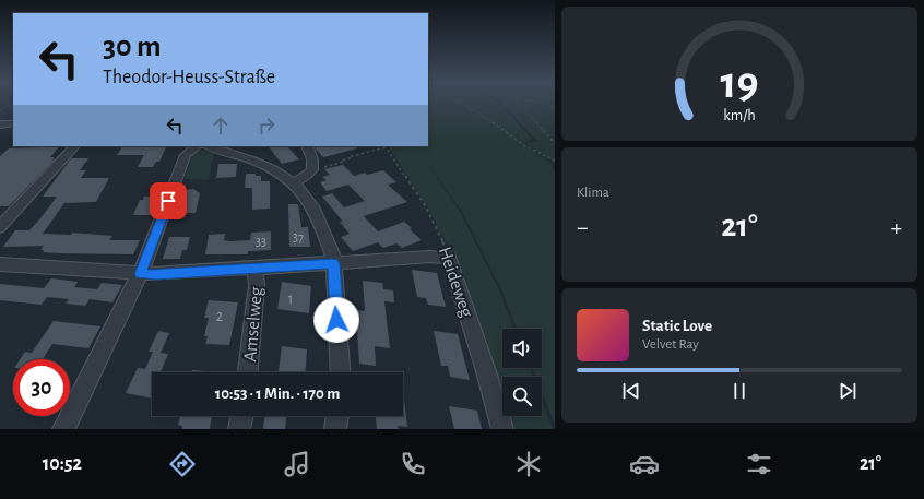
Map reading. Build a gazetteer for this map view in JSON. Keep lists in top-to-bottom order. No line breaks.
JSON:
{"streets":{"street":["Heideweg","Amselweg"]},"house_numbers":["37","33","1","2"],"page":{"turn":["30 m","Theodor-Heuss-Straße"],"tile":"Klima","heat":["−","21°","+"],"song":["Static Love","Velvet Ray"],"limit":"30","trip":"10:53 · 1 Min. · 170 m","tabs":["10:52","21°"],"gauge":["19","km/h"]}}
